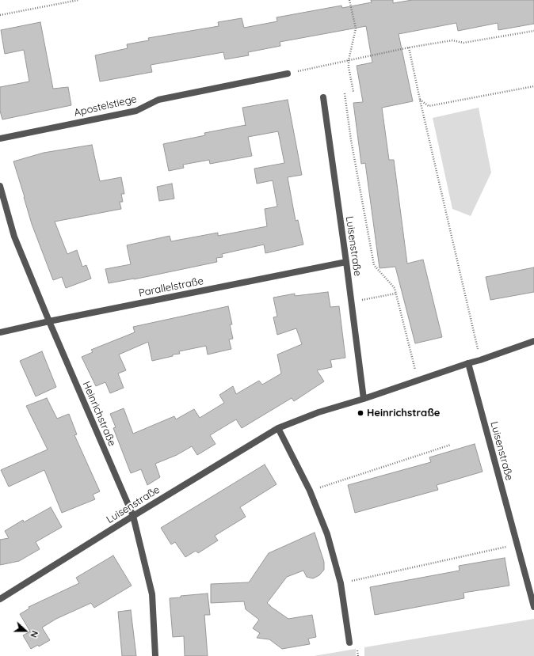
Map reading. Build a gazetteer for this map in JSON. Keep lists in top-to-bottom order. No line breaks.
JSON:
{"streets":{"street":["Apostelstiege","Luisenstraße","Parallelstraße","Heinrichstraße"]},"crossings":[["Luisenstraße","Parallelstraße"],["Luisenstraße","Heinrichstraße"],["Parallelstraße","Heinrichstraße"]],"places":["Heinrichstraße"],"north":"right"}
